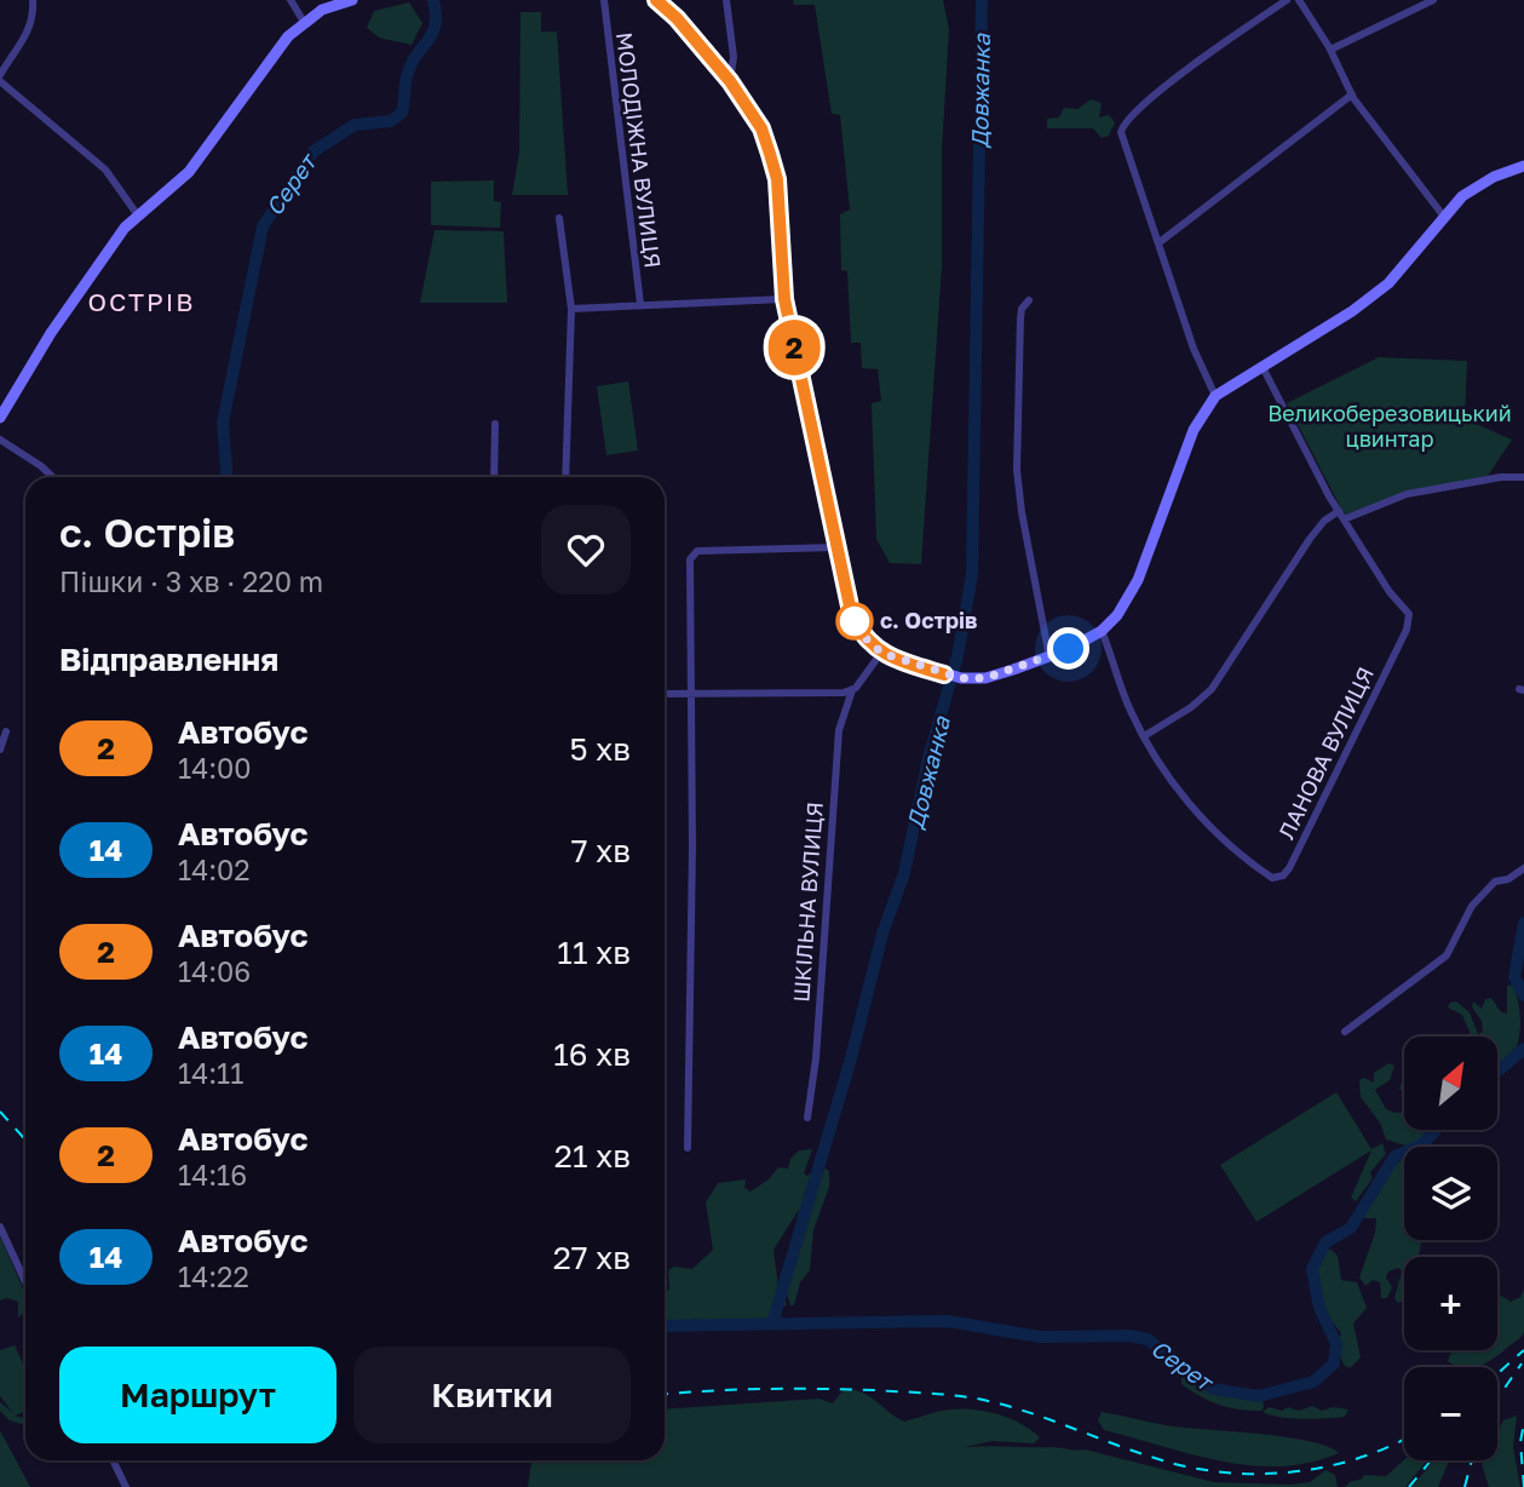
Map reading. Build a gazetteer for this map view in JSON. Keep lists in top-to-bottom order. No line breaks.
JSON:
{"streets":{"street":["МОЛОДІЖНА ВУЛИЦЯ","ЛАНОВА ВУЛИЦЯ","ШКІЛЬНА ВУЛИЦЯ"]},"districts":["ОСТРІВ"],"water":["Довжанка","Серет"],"parks":["Великоберезовицький цвинтар"],"places":["с. Острів"],"lines":["bus line 2"],"north":"top right","page":{"on_map":"2","heading":[["с. Острів","Пішки · 3 хв · 220 m"],"Відправлення"],"list":[{"mark":"2","name":"Автобус","note":"14:00","value":"5 хв"},{"mark":"14","name":"Автобус","note":"14:02","value":"7 хв"},{"mark":"2","name":"Автобус","note":"14:06","value":"11 хв"},{"mark":"14","name":"Автобус","note":"14:11","value":"16 хв"},{"mark":"2","name":"Автобус","note":"14:16","value":"21 хв"},{"mark":"14","name":"Автобус","note":"14:22","value":"27 хв"}],"map_buttons":["+","−"],"buttons":["Маршрут","Квитки"]}}
